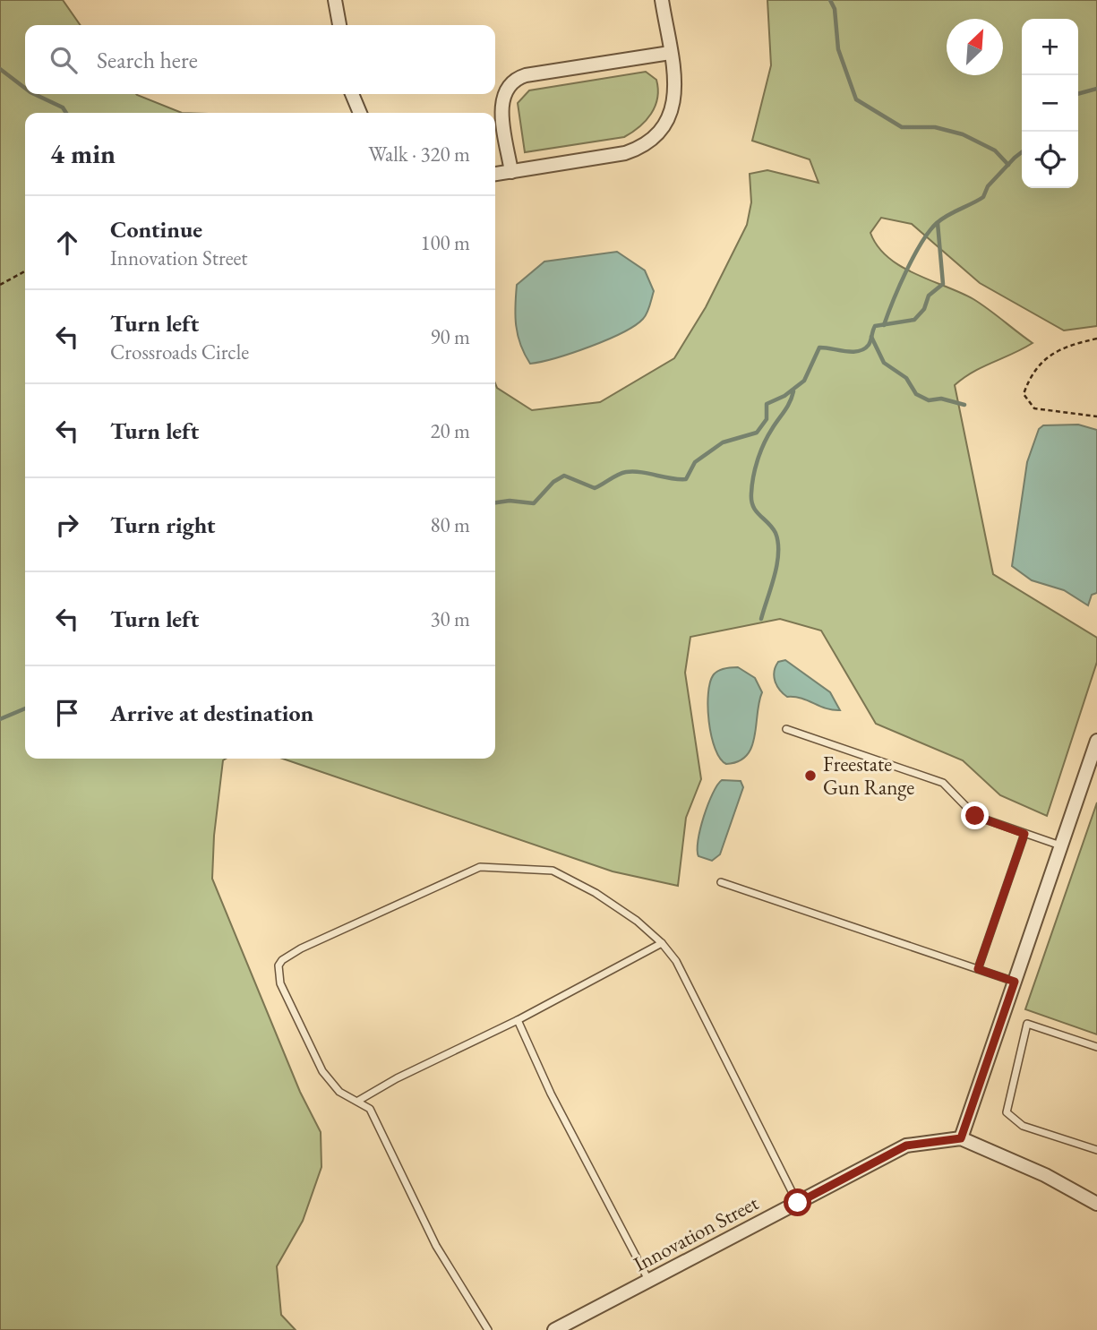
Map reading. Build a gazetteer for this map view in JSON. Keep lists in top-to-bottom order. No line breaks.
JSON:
{"streets":{"street":["Innovation Street"]},"places":["Freestate Gun Range"],"north":"top right","page":{"map_buttons":["+","−"],"search":"Search here","heading":["4 min","Walk · 320 m"],"list":[["Continue","Innovation Street","100 m"],["Turn left","Crossroads Circle","90 m"],["Turn left","20 m"],["Turn right","80 m"],["Turn left","30 m"],"Arrive at destination"]}}
